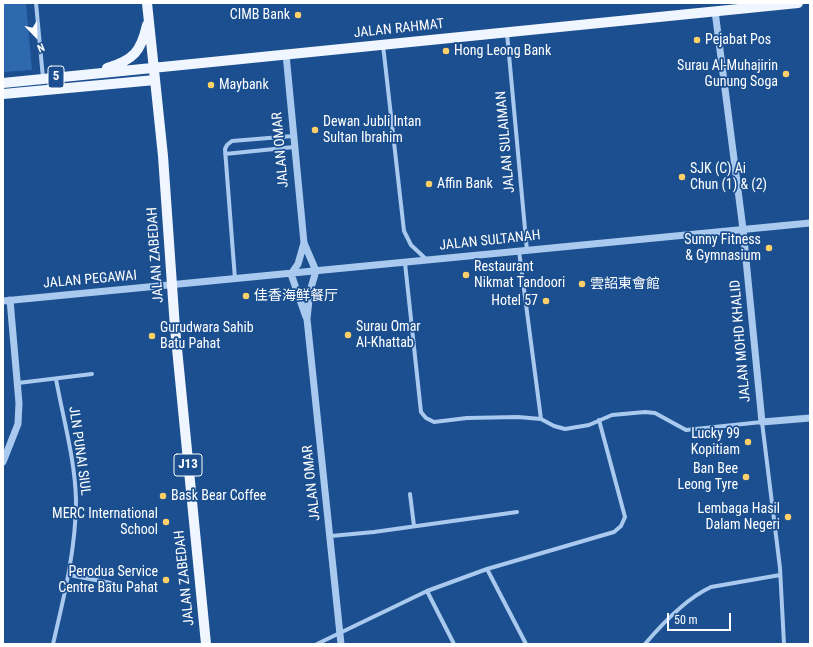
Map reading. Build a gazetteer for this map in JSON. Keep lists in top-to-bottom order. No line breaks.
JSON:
{"streets":{"main road":["JALAN RAHMAT","5","JALAN ZABEDAH","J13"],"street":["JALAN SULAIMAN","JALAN OMAR","JALAN SULTANAH","JALAN PEGAWAI","JALAN MOHD KHALID","JLN PUNAI SIUL"]},"crossings":[["JALAN RAHMAT","JALAN SULAIMAN"],["JALAN RAHMAT","JALAN OMAR"],["JALAN RAHMAT","JALAN MOHD KHALID"],["JALAN RAHMAT","J13"],["5","JALAN ZABEDAH"],["5","J13"],["JALAN SULAIMAN","JALAN SULTANAH"],["JALAN OMAR","JALAN SULTANAH"],["JALAN SULTANAH","JALAN ZABEDAH"],["JALAN SULTANAH","JALAN PEGAWAI"],["JALAN SULTANAH","JALAN MOHD KHALID"],["JALAN ZABEDAH","JALAN PEGAWAI"],["JALAN ZABEDAH","J13"]],"places":["CIMB Bank","Pejabat Pos","Hong Leong Bank","Surau Al-Muhajirin Gunung Soga","Maybank","Dewan Jubli Intan Sultan Ibrahim","SJK (C) Ai Chun (1) & (2)","Affin Bank","Sunny Fitness & Gymnasium","Restaurant Nikmat Tandoori","雲詔東會館","佳香海鲜餐厅","Hotel 57","Surau Omar Al-Khattab","Gurudwara Sahib Batu Pahat","Lucky 99 Kopitiam","Ban Bee Leong Tyre","Bask Bear Coffee","Lembaga Hasil Dalam Negeri","MERC International School","Perodua Service Centre Batu Pahat"],"scale_bar":"50 m","north":"bottom right"}
